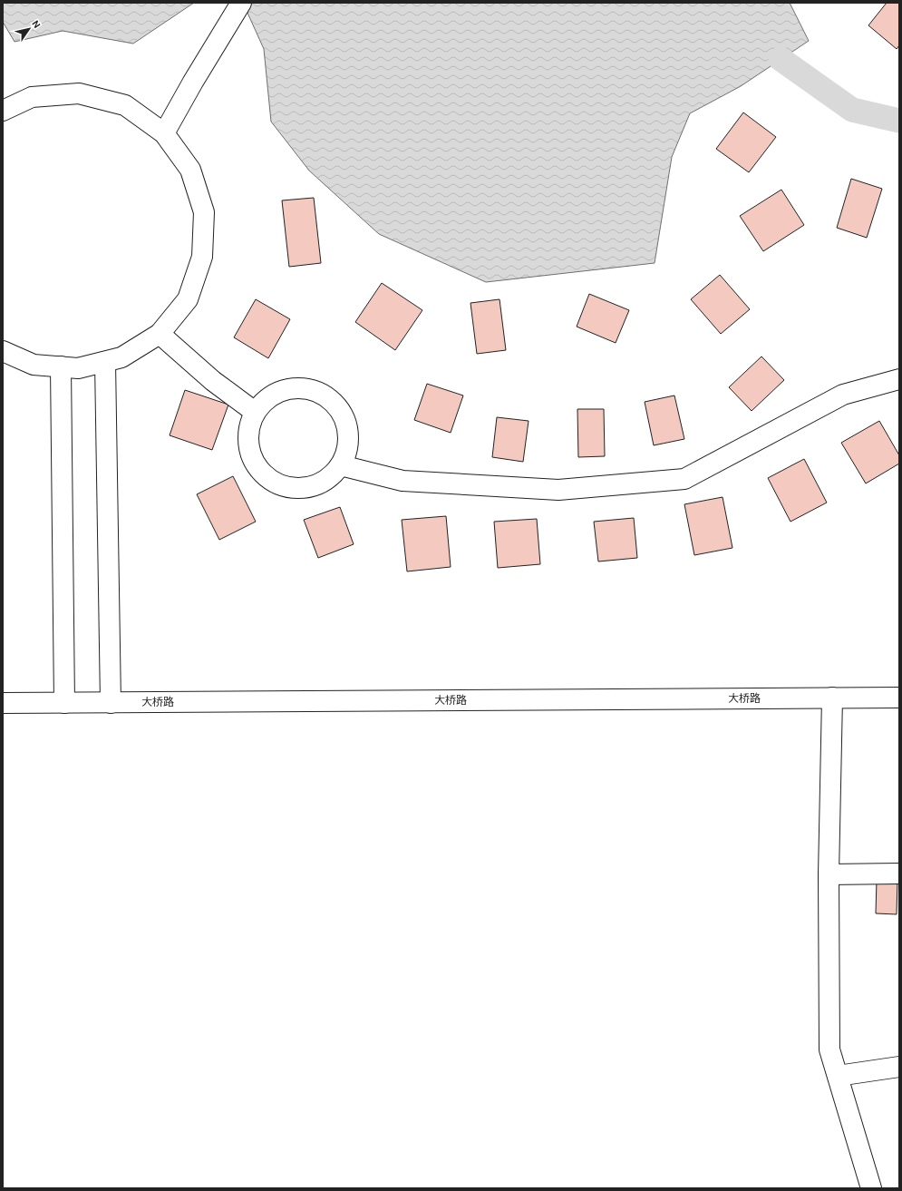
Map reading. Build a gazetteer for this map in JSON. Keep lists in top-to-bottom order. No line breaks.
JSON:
{"streets":{"street":["大桥路"]},"north":"top right"}
